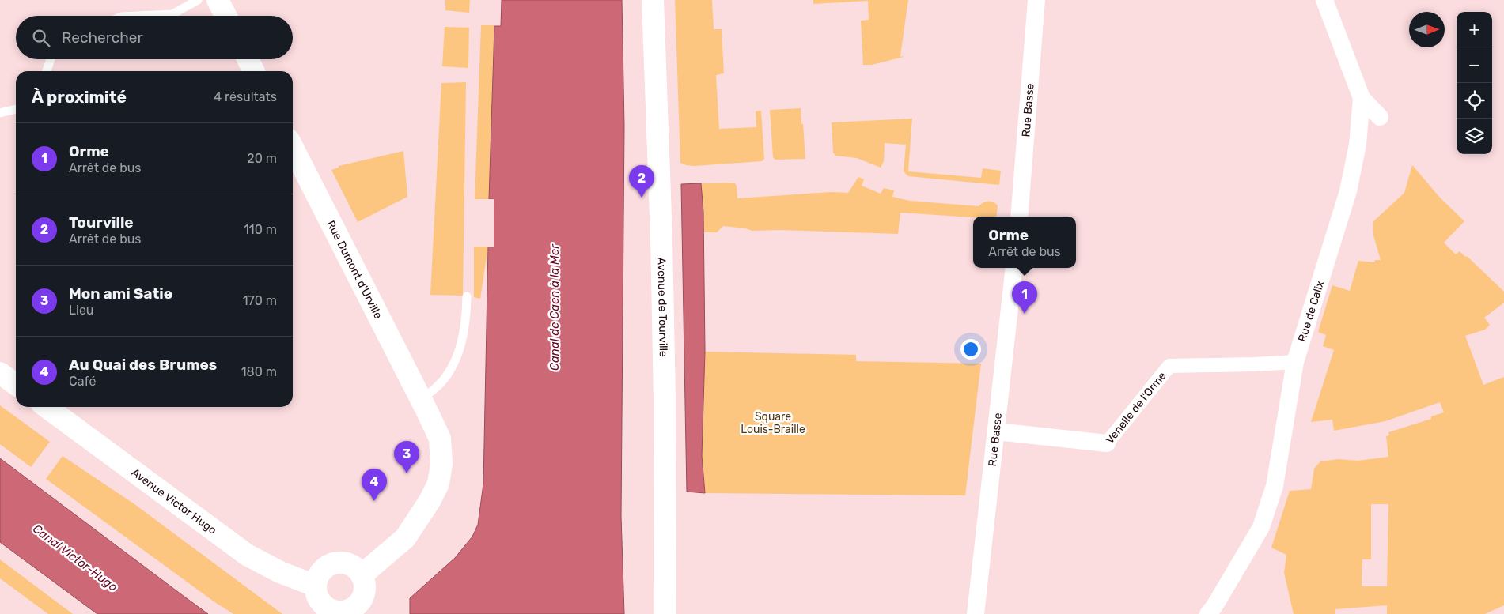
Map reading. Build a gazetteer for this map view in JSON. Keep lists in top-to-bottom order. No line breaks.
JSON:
{"streets":{"street":["Rue Basse","Rue Dumont d'Urville","Avenue de Tourville","Rue de Calix","Venelle de l'Orme","Avenue Victor Hugo"]},"crossings":[["Rue Basse","Venelle de l'Orme"],["Rue Dumont d'Urville","Avenue Victor Hugo"],["Rue de Calix","Venelle de l'Orme"]],"water":["Canal de Caen à la Mer","Canal Victor-Hugo"],"parks":["Square Louis-Braille"],"north":"right","page":{"map_buttons":["+","−"],"search":"Rechercher","heading":["À proximité","4 résultats"],"list":[{"mark":"1","name":"Orme","note":"Arrêt de bus","value":"20 m"},{"mark":"2","name":"Tourville","note":"Arrêt de bus","value":"110 m"},{"mark":"3","name":"Mon ami Satie","note":"Lieu","value":"170 m"},{"mark":"4","name":"Au Quai des Brumes","note":"Café","value":"180 m"}],"pins":["2","1","3","4"],"popup":["Orme","Arrêt de bus"]}}
